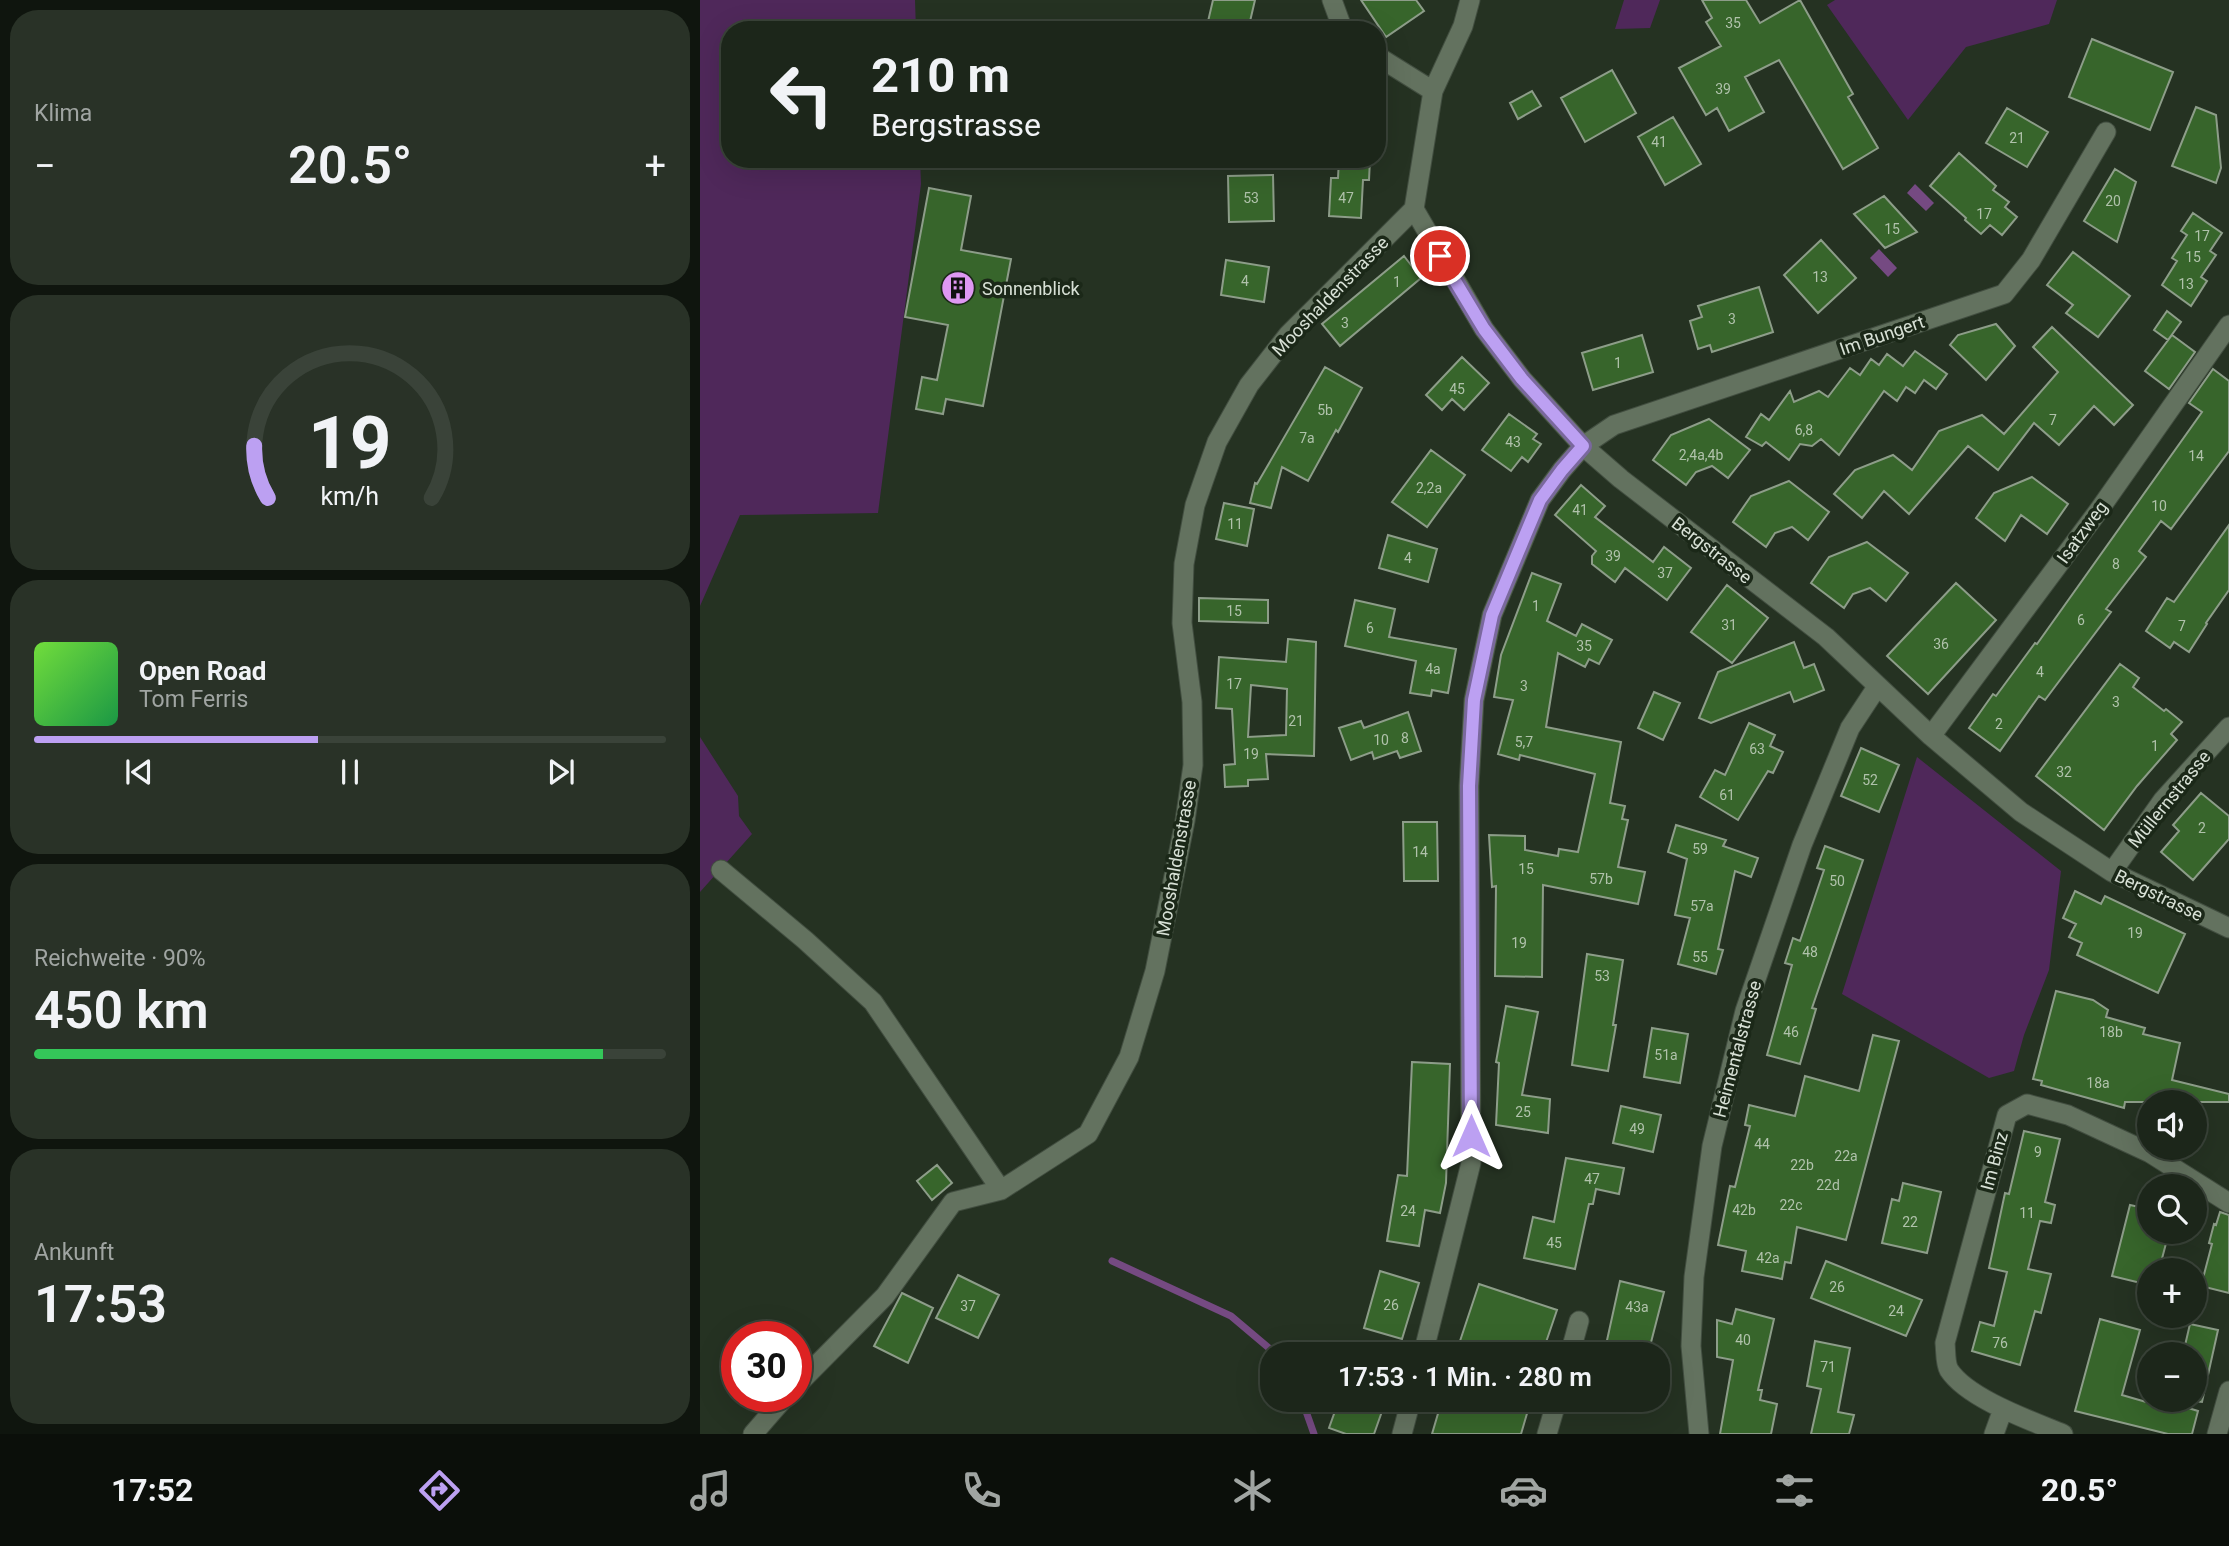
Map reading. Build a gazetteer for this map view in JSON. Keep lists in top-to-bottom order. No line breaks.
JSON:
{"streets":{"street":["Mooshaldenstrasse","Im Bungert","Isatzweg","Bergstrasse","Müllernstrasse","Heimentalstrasse","Im Binz"]},"crossings":[["Mooshaldenstrasse","Bergstrasse"],["Im Bungert","Bergstrasse"],["Isatzweg","Bergstrasse"],["Bergstrasse","Müllernstrasse"],["Bergstrasse","Heimentalstrasse"]],"places":{"building":["Sonnenblick"]},"house_numbers":["35","39","21","41","53","47","20","17","15","17","15","13","4","1","13","3","3","1","45","5b","7","6,8","7a","43","2,4a,4b","14","2,2a","10","41","11","39","4","8","37","1","15","6","31","7","6","36","35","4a","4","17","3","3","21","2","8","10","5,7","1","63","19","32","52","61","2","59","14","15","57b","50","57a","19","19","48","55","53","46","18b","51a","18a","25","49","44","9","22a","22b","47","22d","22c","42b","24","11","22","45","42a","26","26","37","43a","24","40","76","71"],"page":{"tile":["Klima",["Reichweite · 90%","450 km"],["Ankunft","17:53"]],"turn":["210 m","Bergstrasse"],"heat":["−","20.5°","+"],"song":["Open Road","Tom Ferris"],"map_buttons":["+","−"],"limit":"30","trip":"17:53 · 1 Min. · 280 m","tabs":["17:52","20.5°"],"gauge":["19","km/h"]}}
